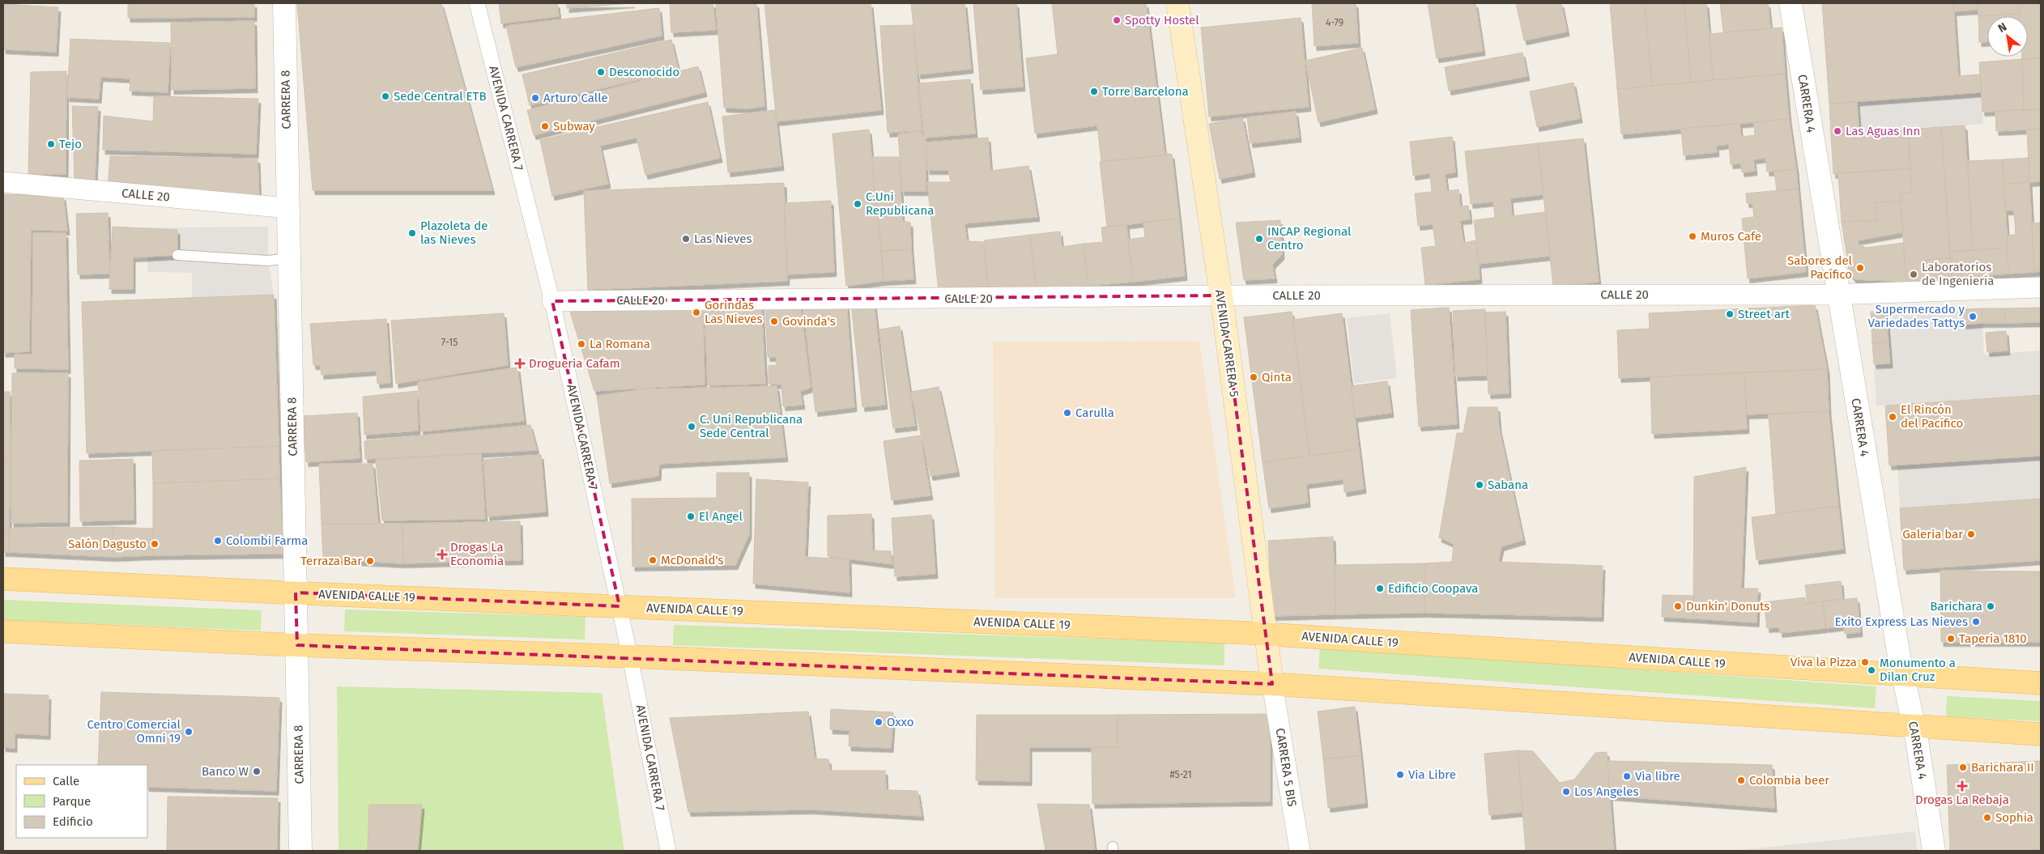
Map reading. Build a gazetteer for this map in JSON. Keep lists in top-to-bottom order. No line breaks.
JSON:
{"streets":{"main road":["AVENIDA CARRERA 5","AVENIDA CALLE 19"],"street":["CARRERA 8","CARRERA 4","AVENIDA CARRERA 7","CALLE 20","CARRERA 5 BIS"]},"crossings":[["CARRERA 8","CALLE 20"],["CARRERA 8","AVENIDA CALLE 19"],["CARRERA 4","CALLE 20"],["CARRERA 4","AVENIDA CALLE 19"],["AVENIDA CARRERA 7","CALLE 20"],["AVENIDA CARRERA 7","AVENIDA CALLE 19"],["CALLE 20","AVENIDA CARRERA 5"],["AVENIDA CARRERA 5","AVENIDA CALLE 19"],["AVENIDA CARRERA 5","CARRERA 5 BIS"]],"places":{"other":["Spotty Hostel","Desconocido","Torre Barcelona","Sede Central ETB","Arturo Calle","Subway","Las Aguas Inn","Tejo","C.Uni Republicana","Plazoleta de las Nieves","Muros Cafe","Las Nieves","INCAP Regional Centro","Sabores del Pacífico","Laboratorios de Ingeniería","Gorindas Las Nieves","Street art","Supermercado y Variedades Tattys","Govinda's","La Romana","Qinta","Carulla","El Rincón del Pacífico","C. Uni Republicana Sede Central","Sabana","El Angel","Galeria bar","Colombi Farma","Salón Dagusto","McDonald's","Terraza Bar","Edificio Coopava","Dunkin' Donuts","Barichara","Exito Express Las Nieves","Taperia 1810","Viva la Pizza","Monumento a Dilan Cruz","Oxxo","Centro Comercial Omni 19","Barichara II","Banco W","Via Libre","Via libre","Colombia beer","Los Angeles","Sophia"],"health":["Drogueria Cafam","Drogas La Economia","Drogas La Rebaja"]},"house_numbers":["4-79","7-15","#5-21"],"legend":["Calle","Parque","Edificio"],"north":"top left"}
